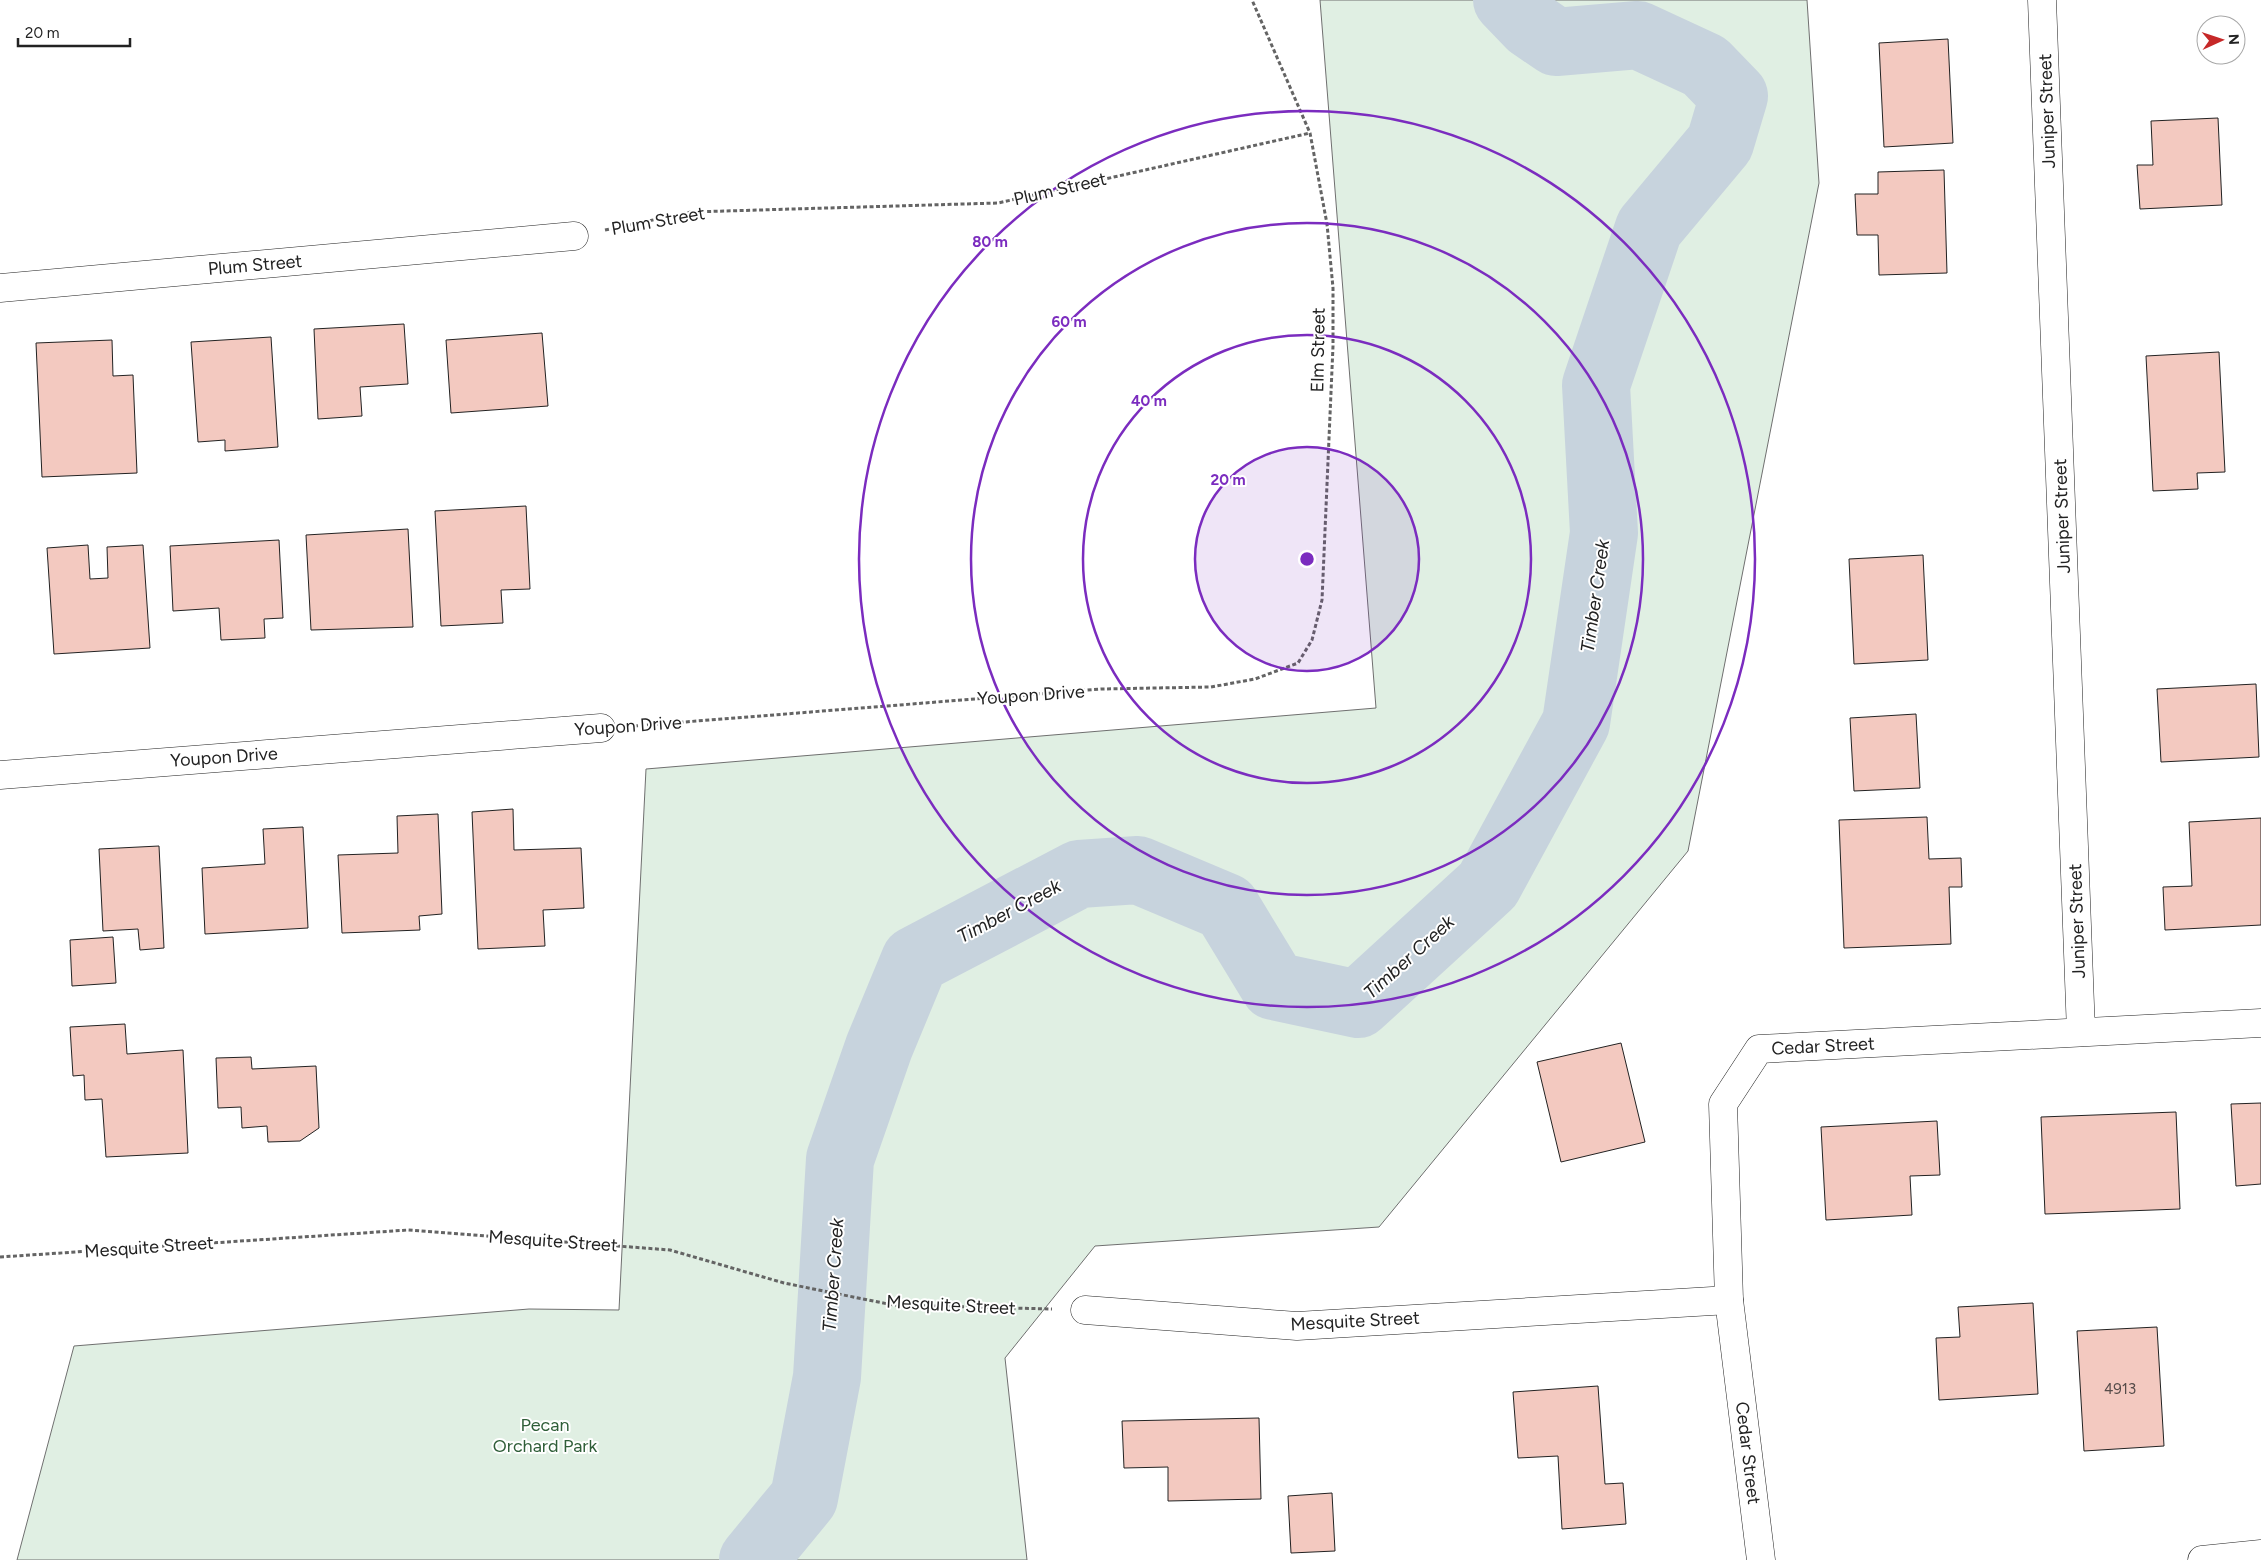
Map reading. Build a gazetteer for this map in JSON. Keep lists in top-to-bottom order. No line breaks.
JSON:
{"streets":{"street":["Juniper Street","Plum Street","Youpon Drive","Cedar Street","Mesquite Street"],"path":["Elm Street"]},"crossings":[["Juniper Street","Cedar Street"],["Plum Street","Elm Street"],["Elm Street","Youpon Drive"],["Cedar Street","Mesquite Street"]],"water":["Timber Creek"],"parks":["Pecan Orchard Park"],"house_numbers":["4913"],"scale_bar":"20 m","north":"right","rings":["80 m","60 m","40 m","20 m"]}
